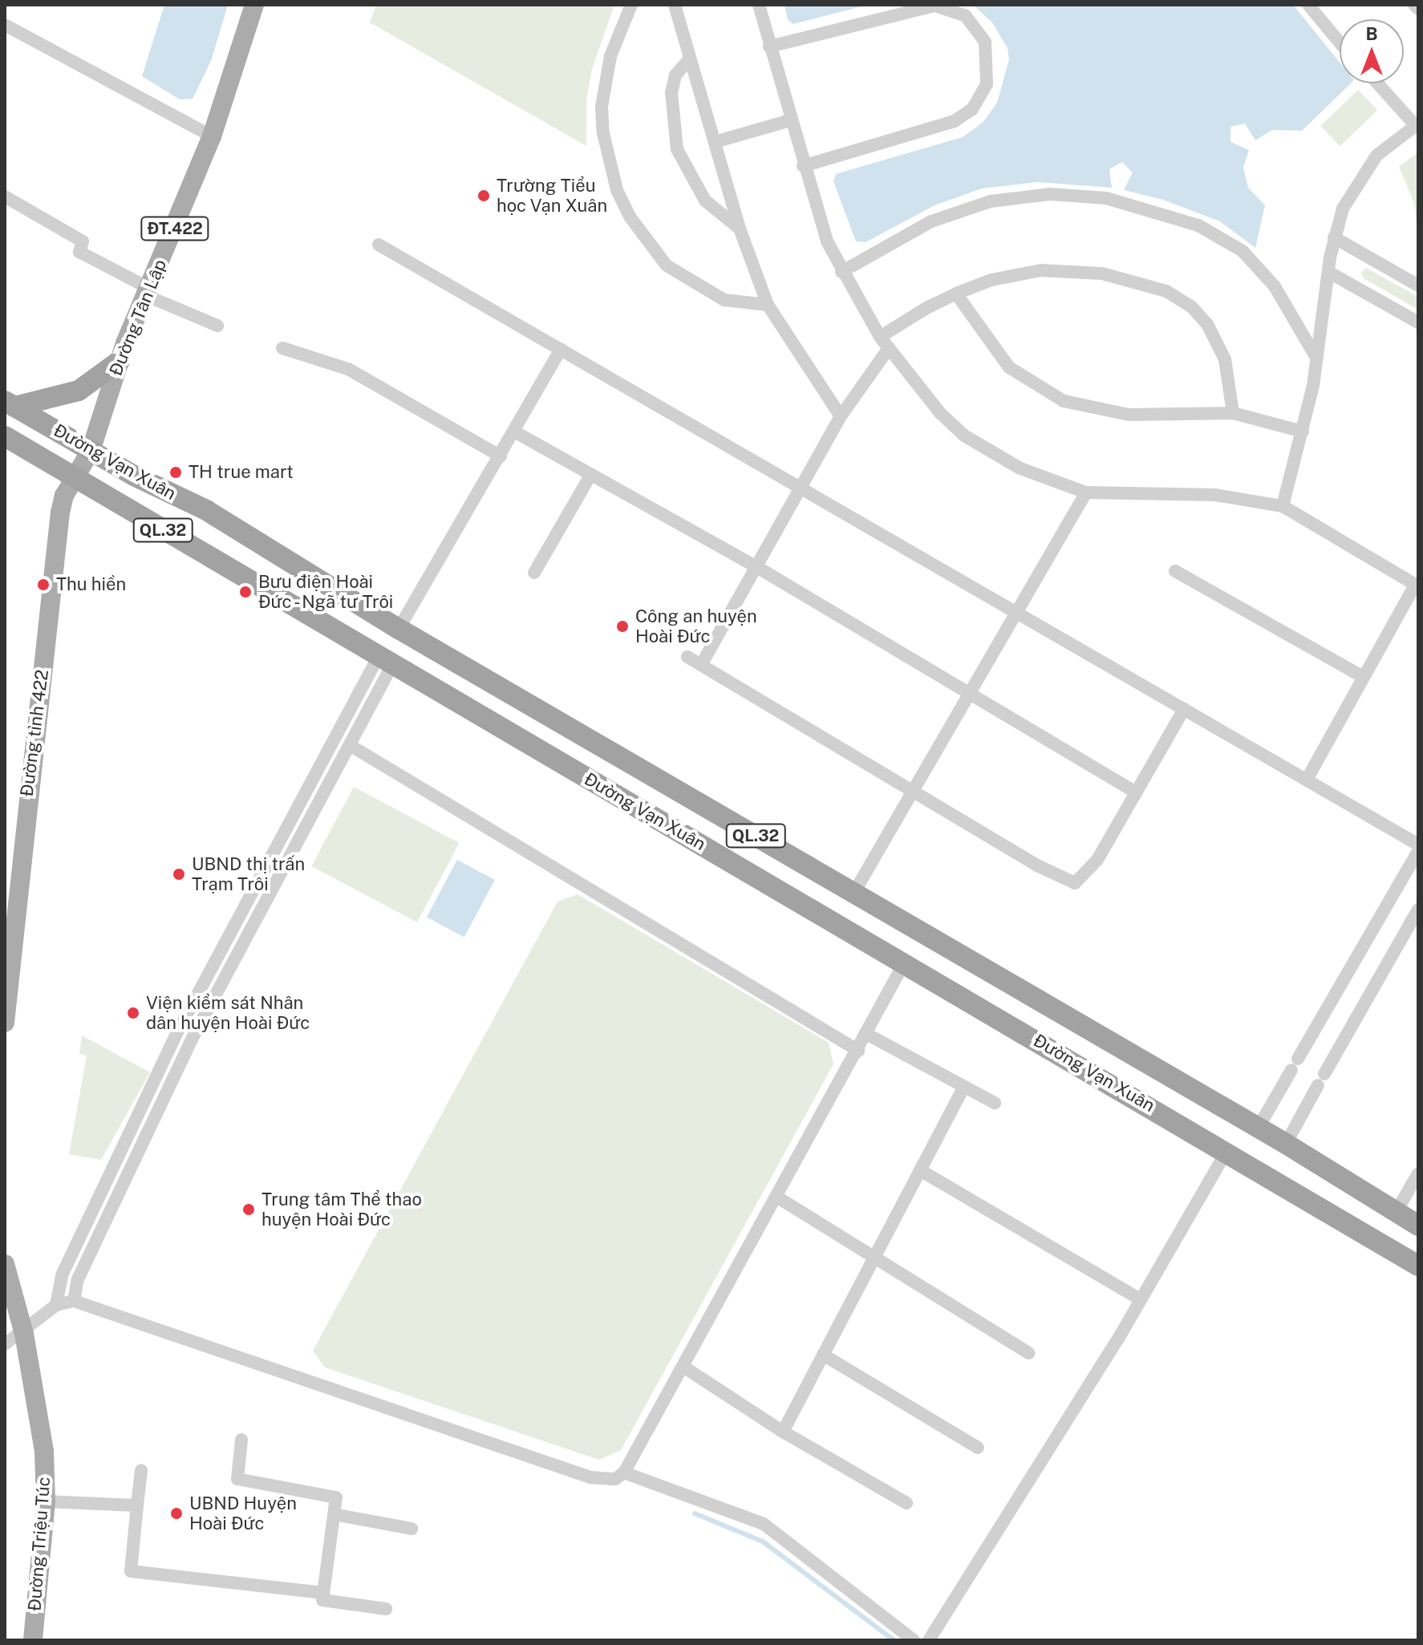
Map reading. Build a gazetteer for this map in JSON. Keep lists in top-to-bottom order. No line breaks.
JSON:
{"streets":{"highway":["Đường Vạn Xuân","QL.32"],"main road":["ĐT.422","Đường Tân Lập","Đường tỉnh 422","Đường Triệu Túc"]},"crossings":[["Đường Tân Lập","Đường Vạn Xuân"],["Đường Tân Lập","Đường tỉnh 422"],["Đường Vạn Xuân","Đường tỉnh 422"]],"places":["Trường Tiểu học Vạn Xuân","TH true mart","Thu hiền","Bưu điện Hoài Đức - Ngã tư Trôi","Công an huyện Hoài Đức","UBND thị trấn Trạm Trôi","Viện kiểm sát Nhân dân huyện Hoài Đức","Trung tâm Thể thao huyện Hoài Đức","UBND Huyện Hoài Đức"],"north":"top"}
